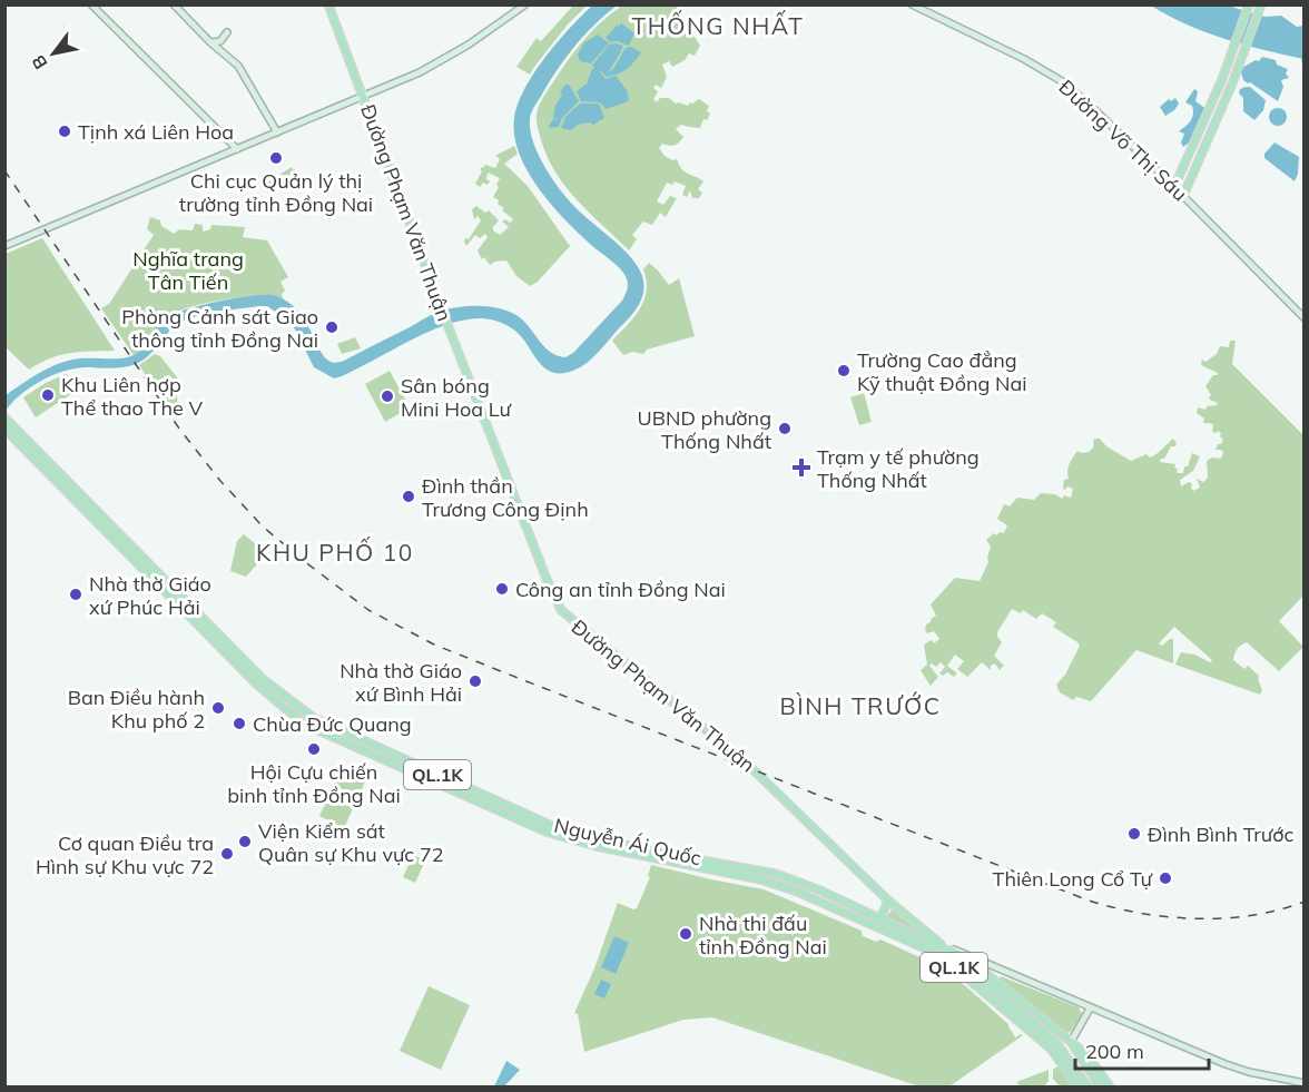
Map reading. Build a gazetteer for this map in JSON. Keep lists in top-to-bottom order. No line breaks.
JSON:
{"streets":{"main road":["Đường Võ Thị Sáu","Đường Phạm Văn Thuận","QL.1K","Nguyễn Ái Quốc"]},"crossings":[["Đường Phạm Văn Thuận","QL.1K"],["QL.1K","Nguyễn Ái Quốc"]],"districts":["THỐNG NHẤT","KHU PHỐ 10","BÌNH TRƯỚC"],"parks":["Nghĩa trang Tân Tiến"],"places":{"other":["Tịnh xá Liên Hoa","Chi cục Quản lý thị trường tỉnh Đồng Nai","Phòng Cảnh sát Giao thông tỉnh Đồng Nai","Trường Cao đẳng Kỹ thuật Đồng Nai","Khu Liên hợp Thể thao The V","Sân bóng Mini Hoa Lư","UBND phường Thống Nhất","Đình thần Trương Công Định","Công an tỉnh Đồng Nai","Nhà thờ Giáo xứ Phúc Hải","Nhà thờ Giáo xứ Bình Hải","Ban Điều hành Khu phố 2","Chùa Đức Quang","Hội Cựu chiến binh tỉnh Đồng Nai","Đình Bình Trước","Viện Kiểm sát Quân sự Khu vực 72","Cơ quan Điều tra Hình sự Khu vực 72","Thiên Long Cổ Tự","Nhà thi đấu tỉnh Đồng Nai"],"health":["Trạm y tế phường Thống Nhất"]},"scale_bar":"200 m","north":"bottom left"}
